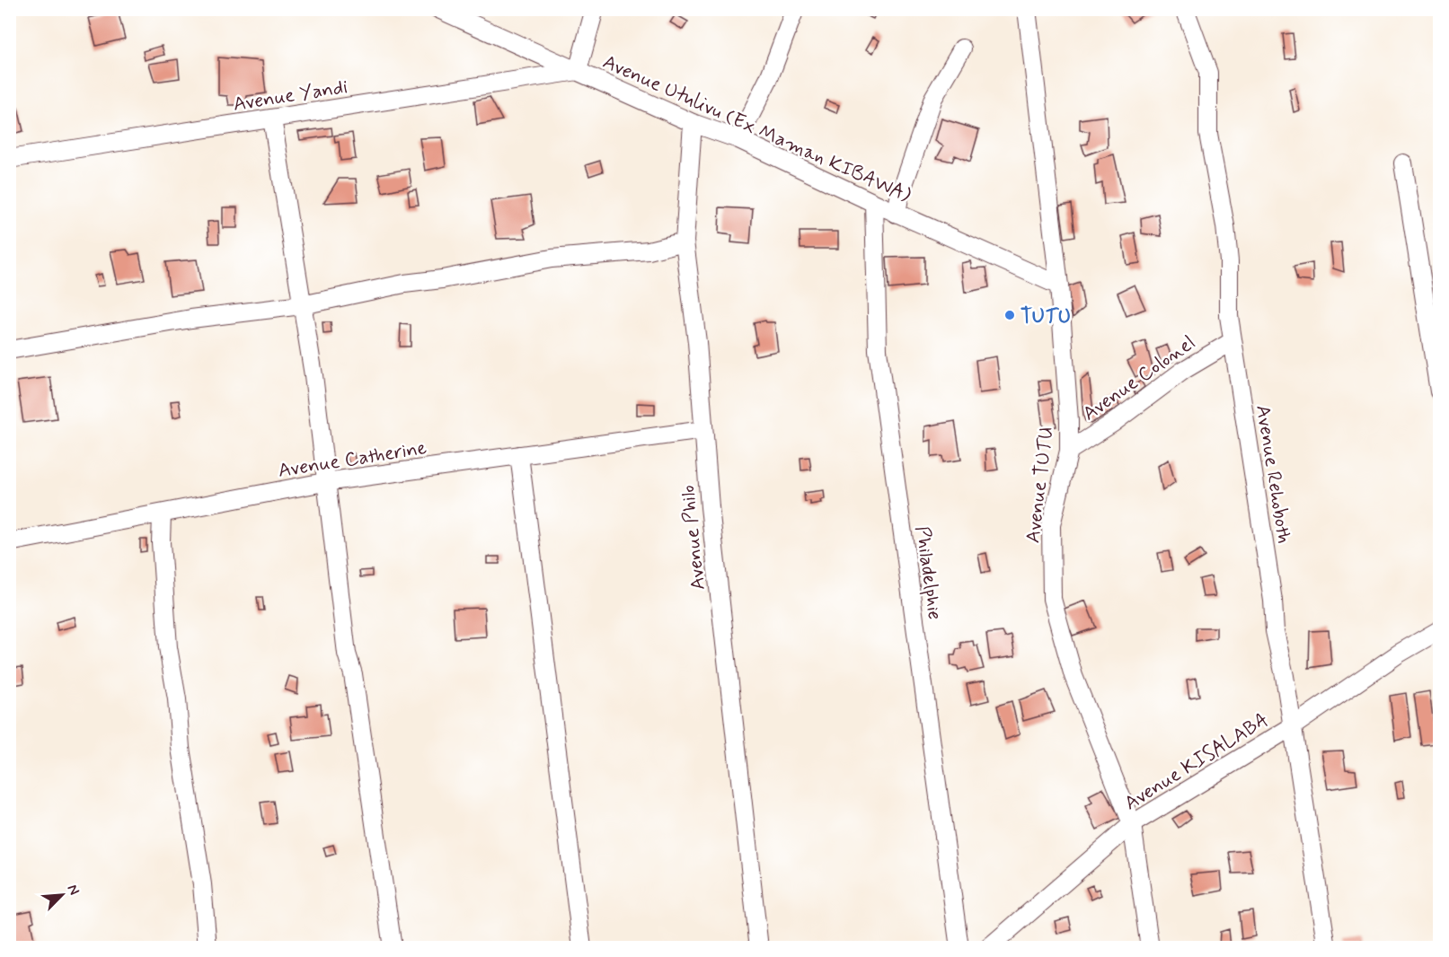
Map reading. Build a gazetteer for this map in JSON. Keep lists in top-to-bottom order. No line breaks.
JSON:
{"streets":{"street":["Avenue Yandi","Avenue Utulivu (Ex Maman KIBAWA)","Avenue Colonel","Avenue Catherine","Avenue Rehoboth","Avenue TUTU","Avenue Philo","Philadelphie","Avenue KISALABA"]},"crossings":[["Avenue Yandi","Avenue Utulivu (Ex Maman KIBAWA)"],["Avenue Utulivu (Ex Maman KIBAWA)","Avenue TUTU"],["Avenue Utulivu (Ex Maman KIBAWA)","Avenue Philo"],["Avenue Utulivu (Ex Maman KIBAWA)","Philadelphie"],["Avenue Colonel","Avenue Rehoboth"],["Avenue Colonel","Avenue TUTU"],["Avenue Catherine","Avenue Philo"],["Avenue Rehoboth","Avenue KISALABA"],["Avenue TUTU","Avenue KISALABA"]],"places":["TUTU"],"north":"top right"}
